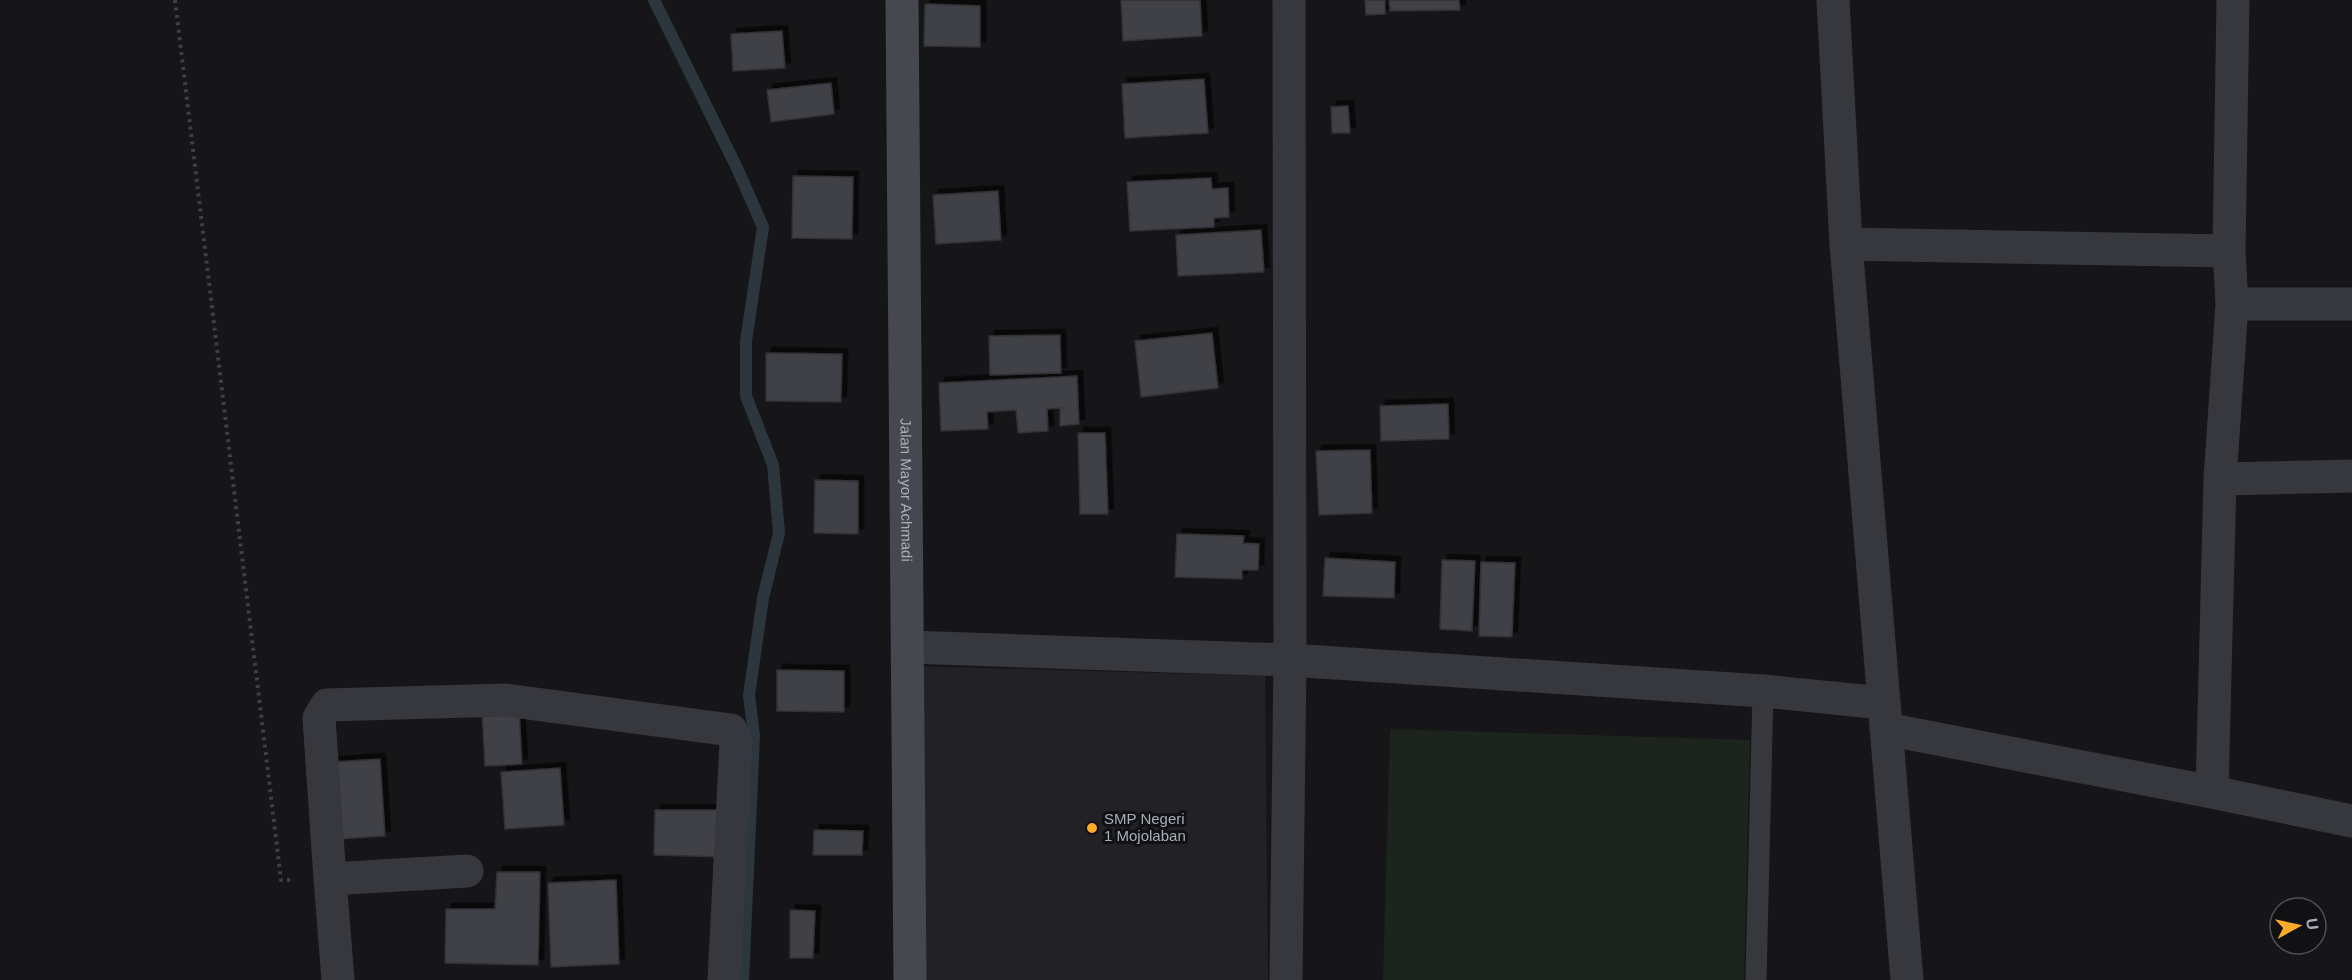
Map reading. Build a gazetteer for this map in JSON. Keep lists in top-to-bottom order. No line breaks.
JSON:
{"streets":{"main road":["Jalan Mayor Achmadi"]},"places":["SMP Negeri 1 Mojolaban"],"north":"right"}
